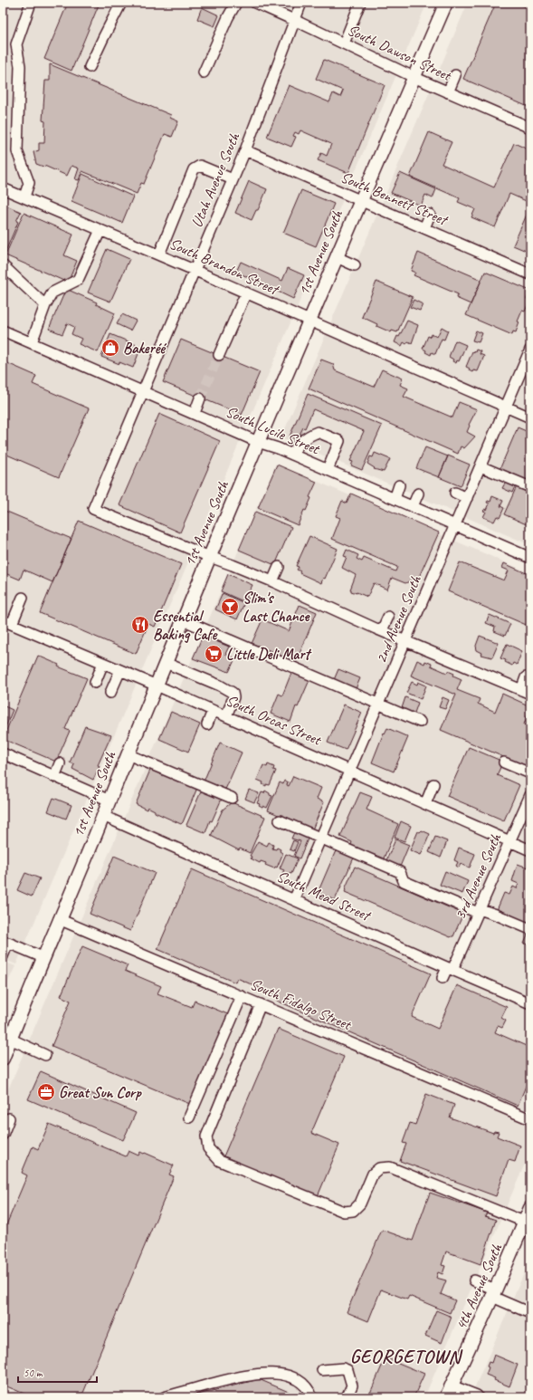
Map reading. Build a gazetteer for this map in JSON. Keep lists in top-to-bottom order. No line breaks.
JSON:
{"streets":{"main road":["1st Avenue South","4th Avenue South"],"street":["South Dawson Street","Utah Avenue South","South Bennett Street","South Brandon Street","South Lucile Street","2nd Avenue South","South Orcas Street","3rd Avenue South","South Mead Street","South Fidalgo Street"]},"crossings":[["South Dawson Street","Utah Avenue South"],["South Dawson Street","1st Avenue South"],["Utah Avenue South","South Bennett Street"],["Utah Avenue South","1st Avenue South"],["Utah Avenue South","South Brandon Street"],["Utah Avenue South","South Lucile Street"],["South Bennett Street","1st Avenue South"],["1st Avenue South","South Brandon Street"],["1st Avenue South","South Lucile Street"],["1st Avenue South","South Orcas Street"],["1st Avenue South","South Mead Street"],["1st Avenue South","South Fidalgo Street"],["South Brandon Street","2nd Avenue South"],["South Lucile Street","2nd Avenue South"],["2nd Avenue South","South Orcas Street"],["2nd Avenue South","South Mead Street"],["South Orcas Street","3rd Avenue South"],["3rd Avenue South","South Mead Street"]],"districts":["GEORGETOWN"],"places":{"shop":["Bakeréé"],"bar":["Slim's Last Chance"],"restaurant":["Essential Baking Cafe"],"supermarket":["Little Deli Mart"],"office":["Great Sun Corp"]},"scale_bar":"50 m"}
